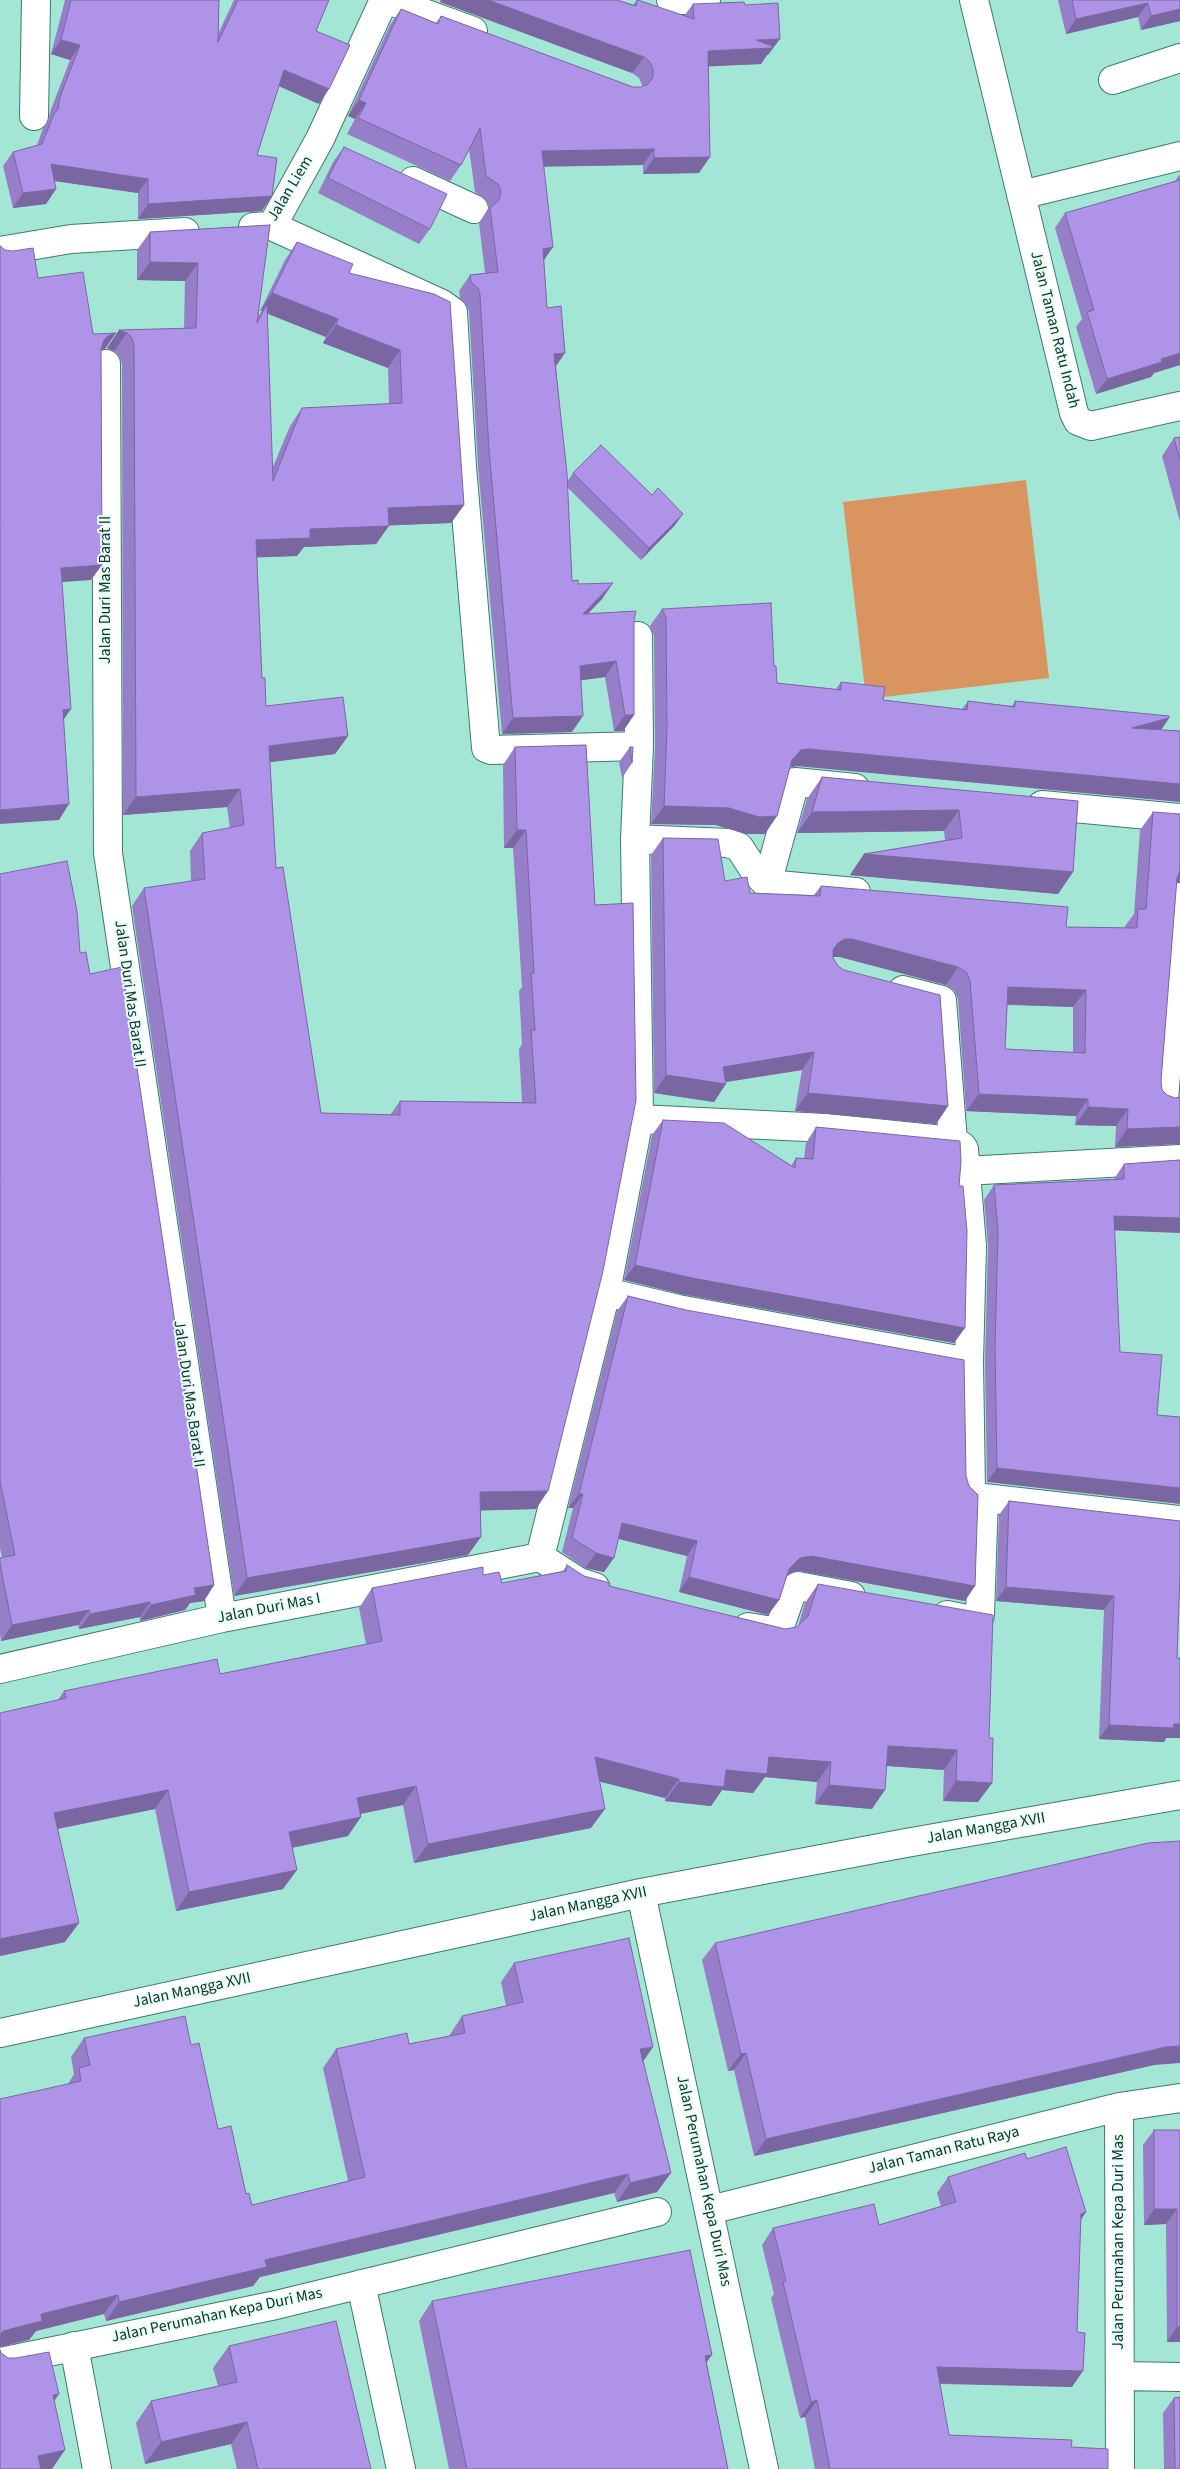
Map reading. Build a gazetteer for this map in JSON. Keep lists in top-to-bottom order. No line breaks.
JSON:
{"streets":{"street":["Jalan Liem","Jalan Taman Ratu Indah","Jalan Duri Mas Barat II","Jalan Duri Mas I","Jalan Mangga XVII","Jalan Taman Ratu Raya","Jalan Perumahan Kepa Duri Mas"]},"crossings":[["Jalan Duri Mas Barat II","Jalan Duri Mas I"],["Jalan Mangga XVII","Jalan Perumahan Kepa Duri Mas"],["Jalan Taman Ratu Raya","Jalan Perumahan Kepa Duri Mas"]]}
